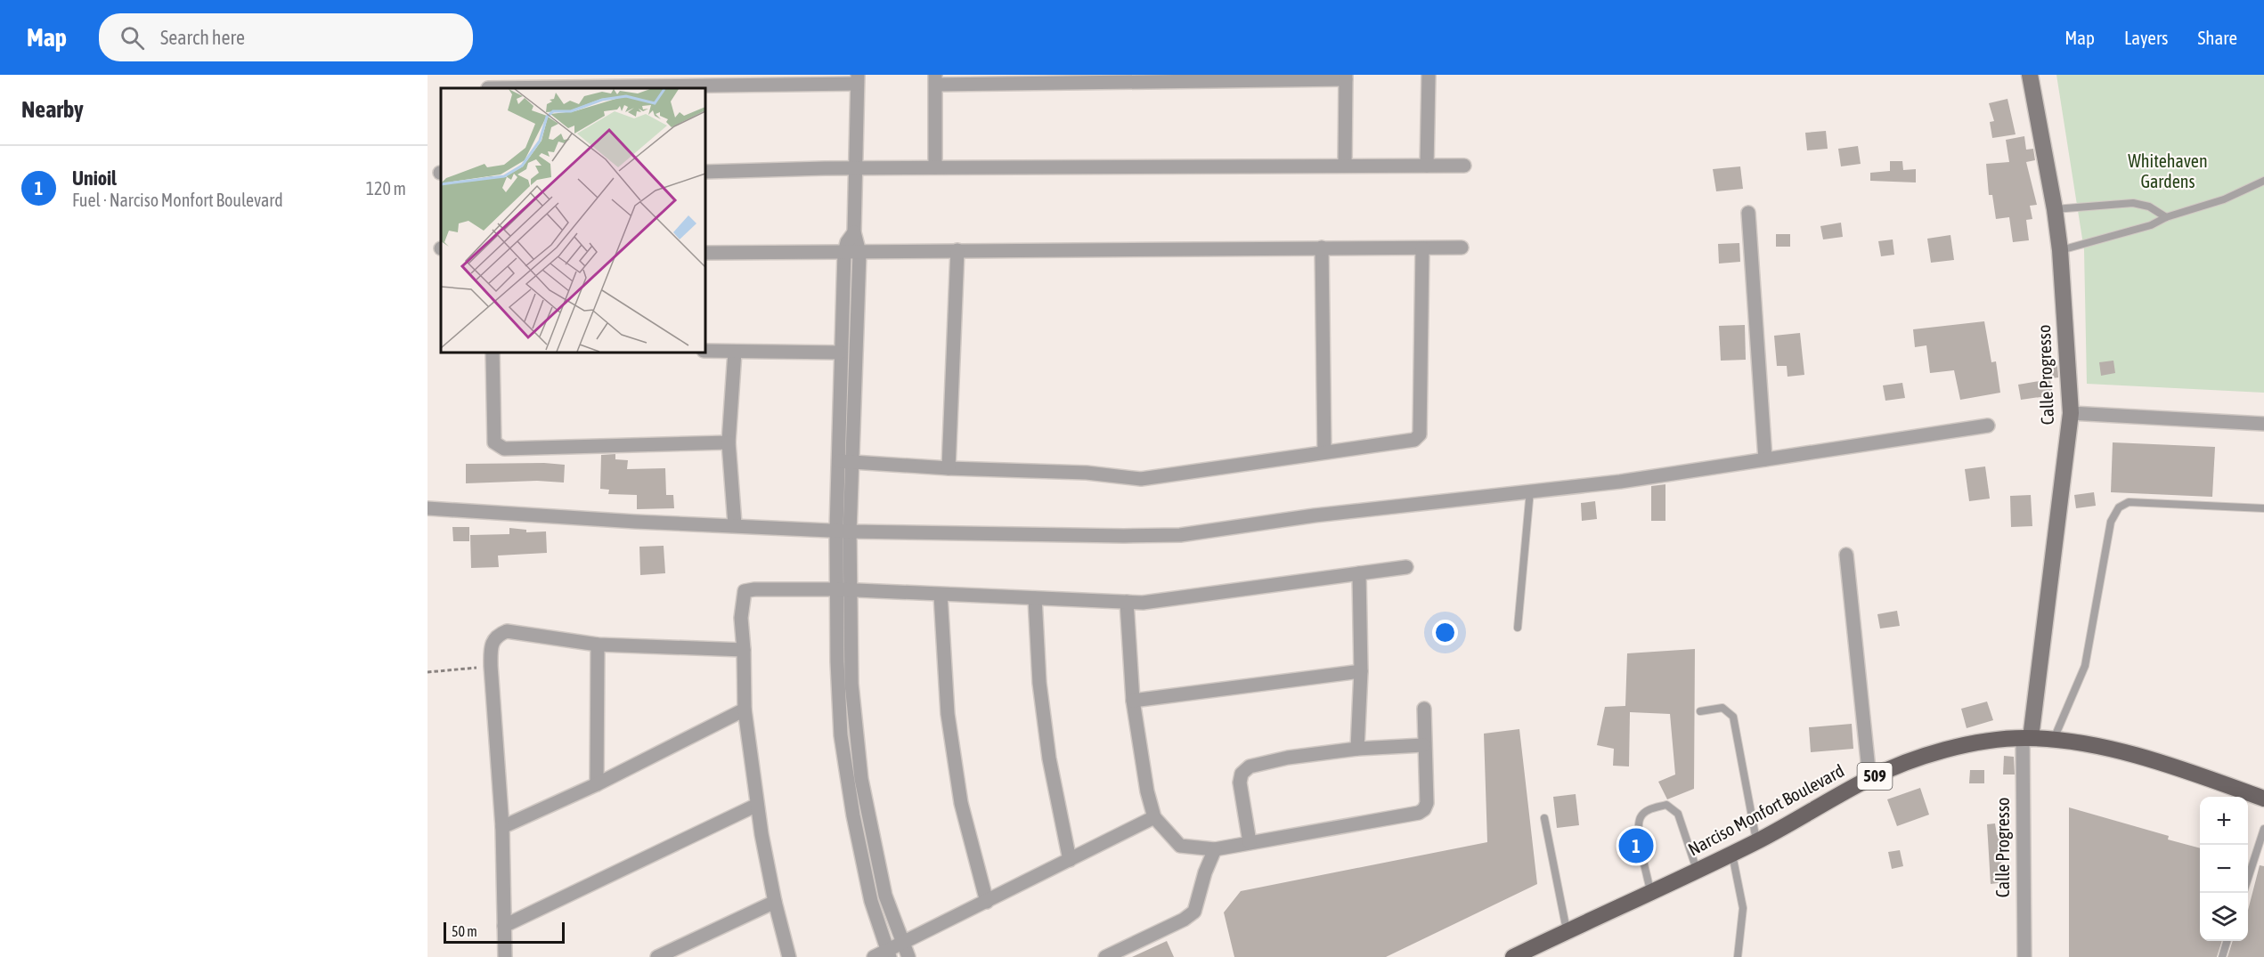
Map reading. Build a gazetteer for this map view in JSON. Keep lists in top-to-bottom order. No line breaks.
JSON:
{"streets":{"main road":["Calle Progresso","509","Narciso Monfort Boulevard"]},"crossings":[["Calle Progresso","Narciso Monfort Boulevard"]],"parks":["Whitehaven Gardens"],"scale_bar":"50 m","page":{"header":"Map","search":"Search here","nav":["Map","Layers","Share"],"heading":"Nearby","list":[{"mark":"1","name":"Unioil","note":"Fuel · Narciso Monfort Boulevard","value":"120 m"}],"map_buttons":["+","−"],"pins":"1","scale":"50 m"}}
